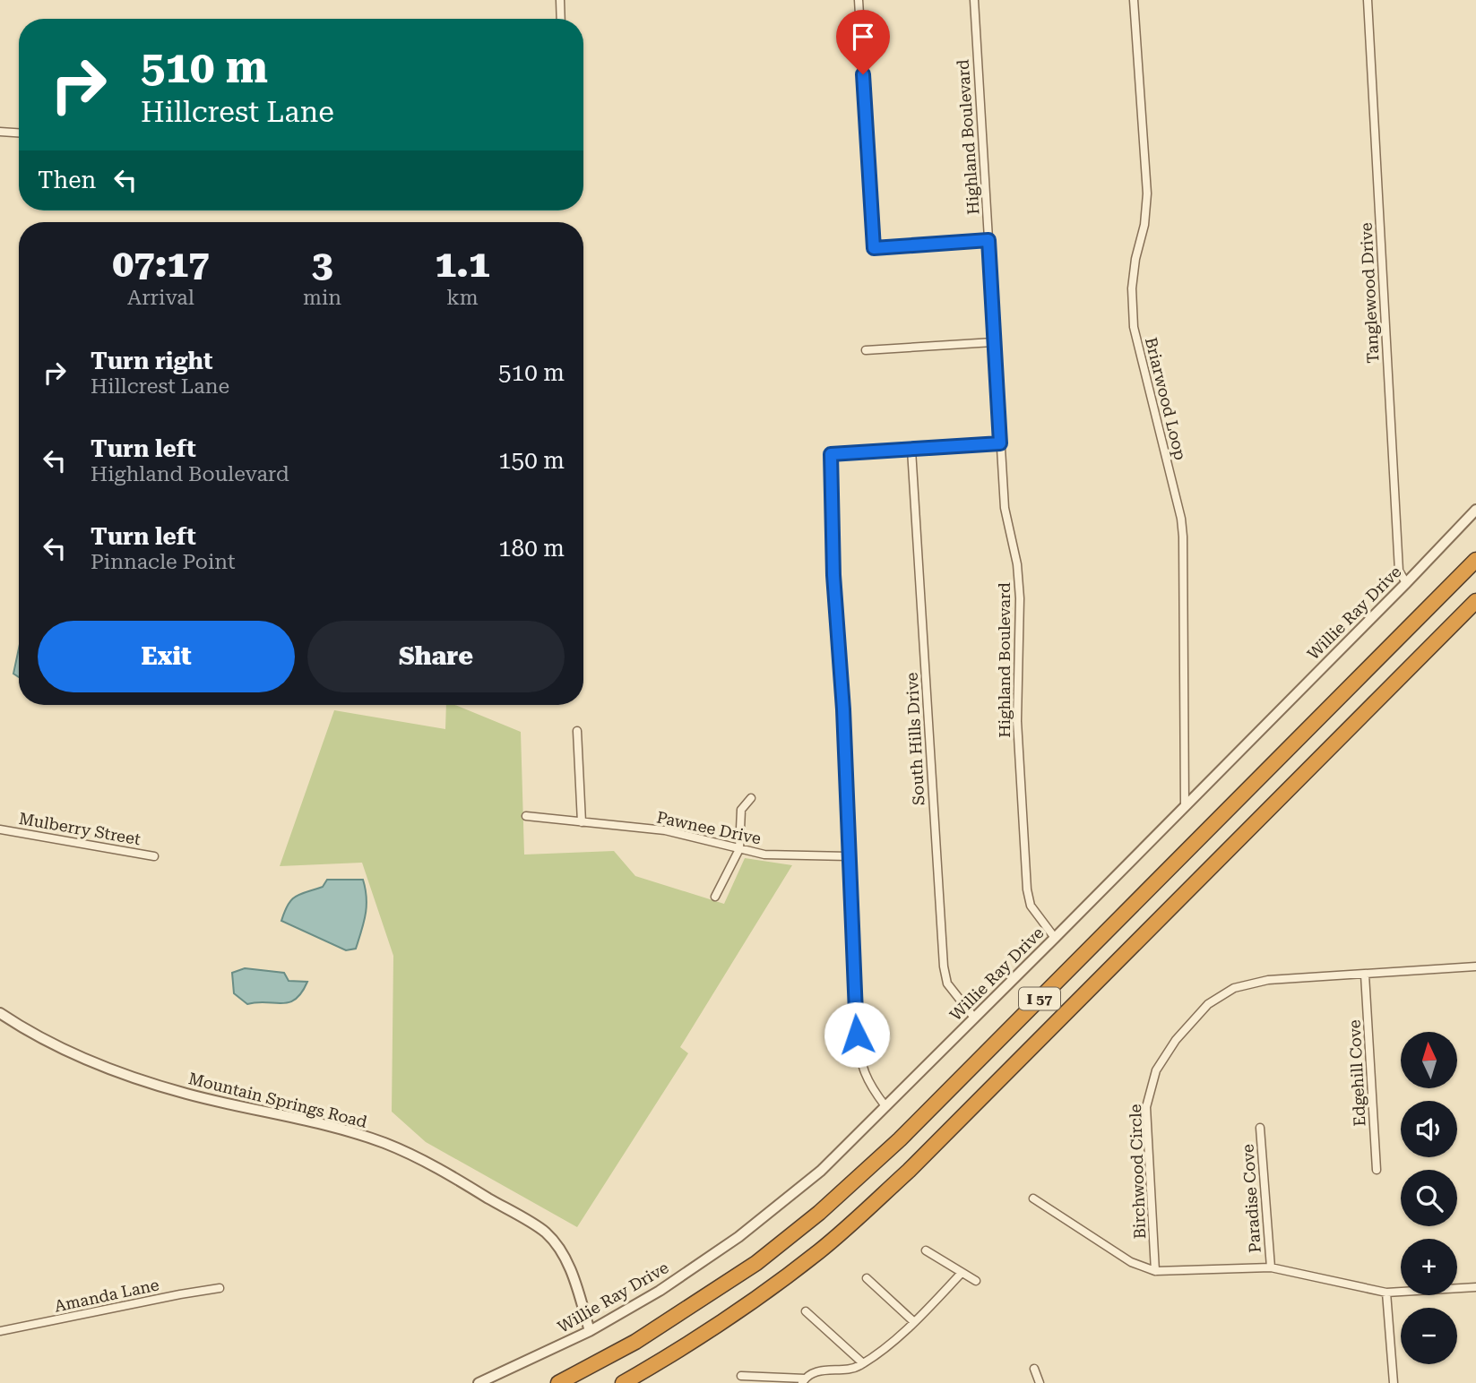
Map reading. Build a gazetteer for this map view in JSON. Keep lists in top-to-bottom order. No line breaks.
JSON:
{"streets":{"highway":["I 57"],"street":["Highland Boulevard","Tanglewood Drive","Briarwood Loop","Willie Ray Drive","South Hills Drive","Pawnee Drive","Mulberry Street","Edgehill Cove","Mountain Springs Road","Birchwood Circle","Paradise Cove","Amanda Lane"]},"crossings":[["Highland Boulevard","Willie Ray Drive"],["Tanglewood Drive","Willie Ray Drive"],["Briarwood Loop","Willie Ray Drive"],["Willie Ray Drive","South Hills Drive"],["Willie Ray Drive","Mountain Springs Road"],["Edgehill Cove","Birchwood Circle"]],"north":"top","page":{"turn":["510 m","Hillcrest Lane"],"then":"Then","eta":["07:17","Arrival","3","min","1.1","km"],"list":[{"name":"Turn right","note":"Hillcrest Lane","value":"510 m"},{"name":"Turn left","note":"Highland Boulevard","value":"150 m"},{"name":"Turn left","note":"Pinnacle Point","value":"180 m"}],"buttons":["Exit","Share"],"map_buttons":["+","−"]}}
